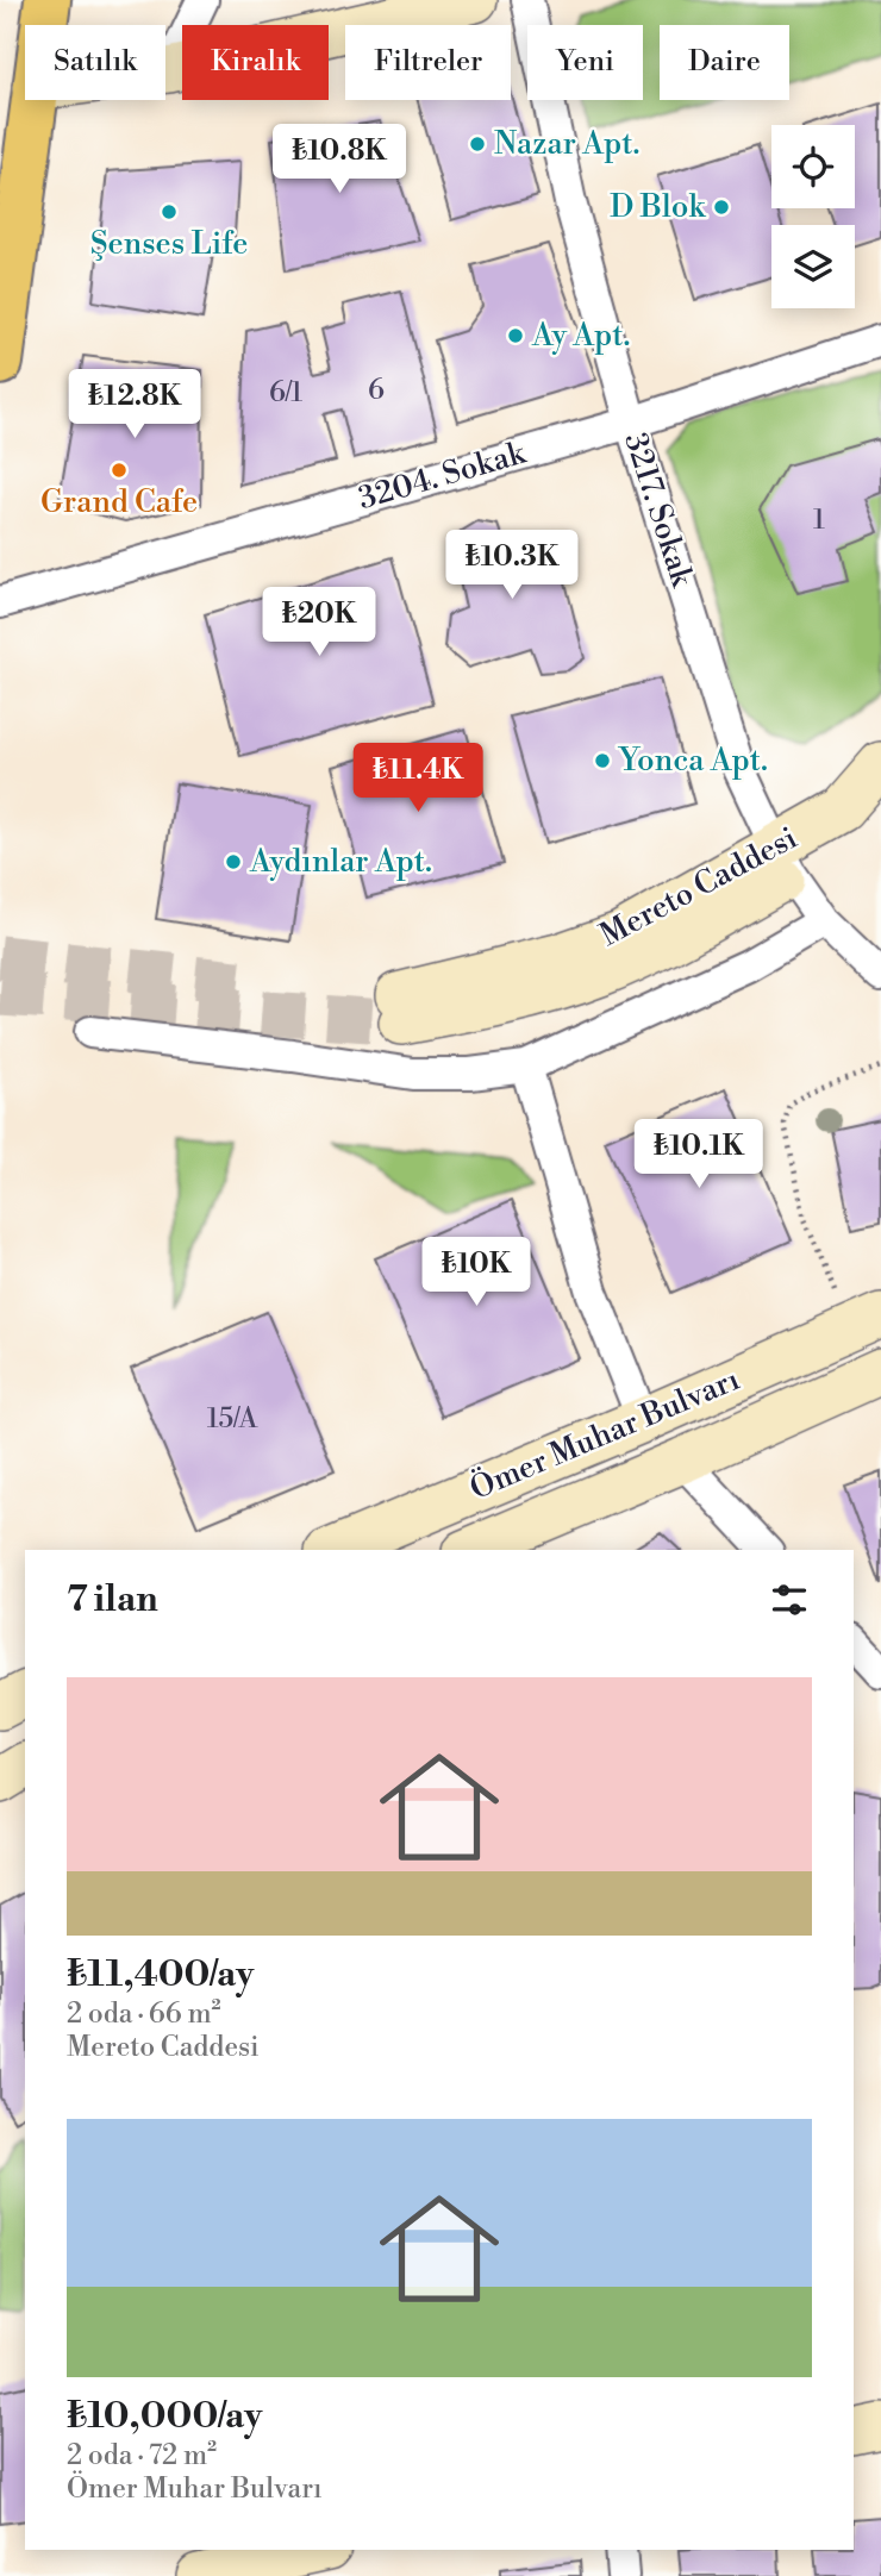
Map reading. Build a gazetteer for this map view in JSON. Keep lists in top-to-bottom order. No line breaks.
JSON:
{"streets":{"street":["3204. Sokak","3217. Sokak","Ömer Muhar Bulvarı"]},"crossings":[["3204. Sokak","3217. Sokak"]],"places":["Nazar Apt.","D Blok","Şenses Life","Ay Apt.","Grand Cafe","Yonca Apt.","Aydınlar Apt."],"house_numbers":["6","6/1","1","15/A"],"page":{"chip":["Satılık","Kiralık","Filtreler","Yeni","Daire"],"price":["₺10.8K","₺12.8K","₺10.3K","₺20K","₺11.4K","₺10.1K","₺10K"],"heading":"7 ilan","list":[{"name":"₺11,400/ay","note":"2 oda · 66 m² · Mereto Caddesi"},{"name":"₺10,000/ay","note":"2 oda · 72 m² · Ömer Muhar Bulvarı"}]}}
